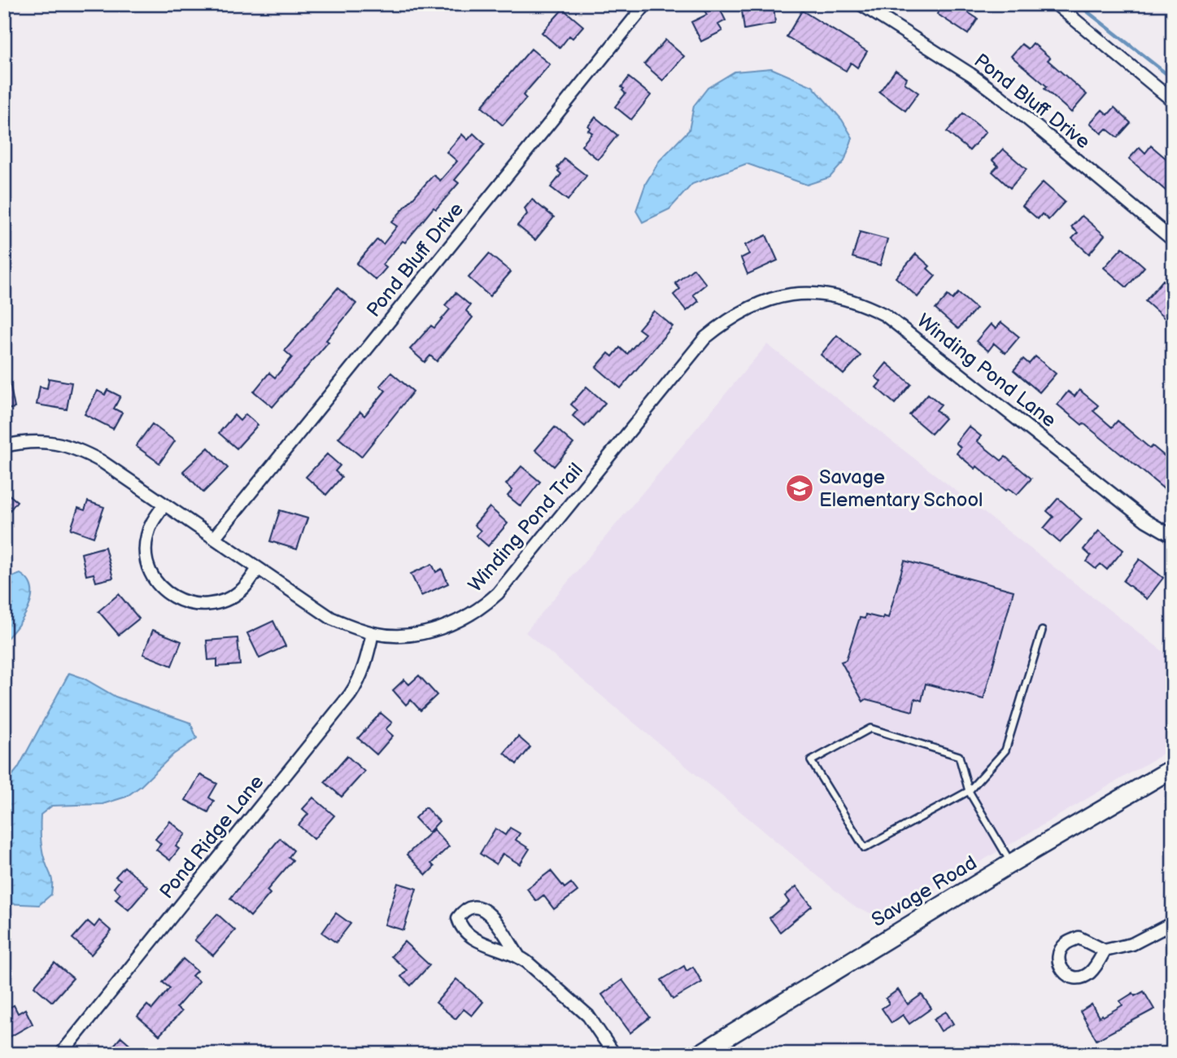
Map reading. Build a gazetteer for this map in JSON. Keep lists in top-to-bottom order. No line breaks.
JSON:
{"streets":{"street":["Pond Bluff Drive","Winding Pond Lane","Winding Pond Trail","Pond Ridge Lane","Savage Road"]},"crossings":[["Pond Bluff Drive","Winding Pond Trail"],["Winding Pond Lane","Winding Pond Trail"],["Winding Pond Trail","Pond Ridge Lane"]],"places":{"school or university":["Savage Elementary School"]}}
